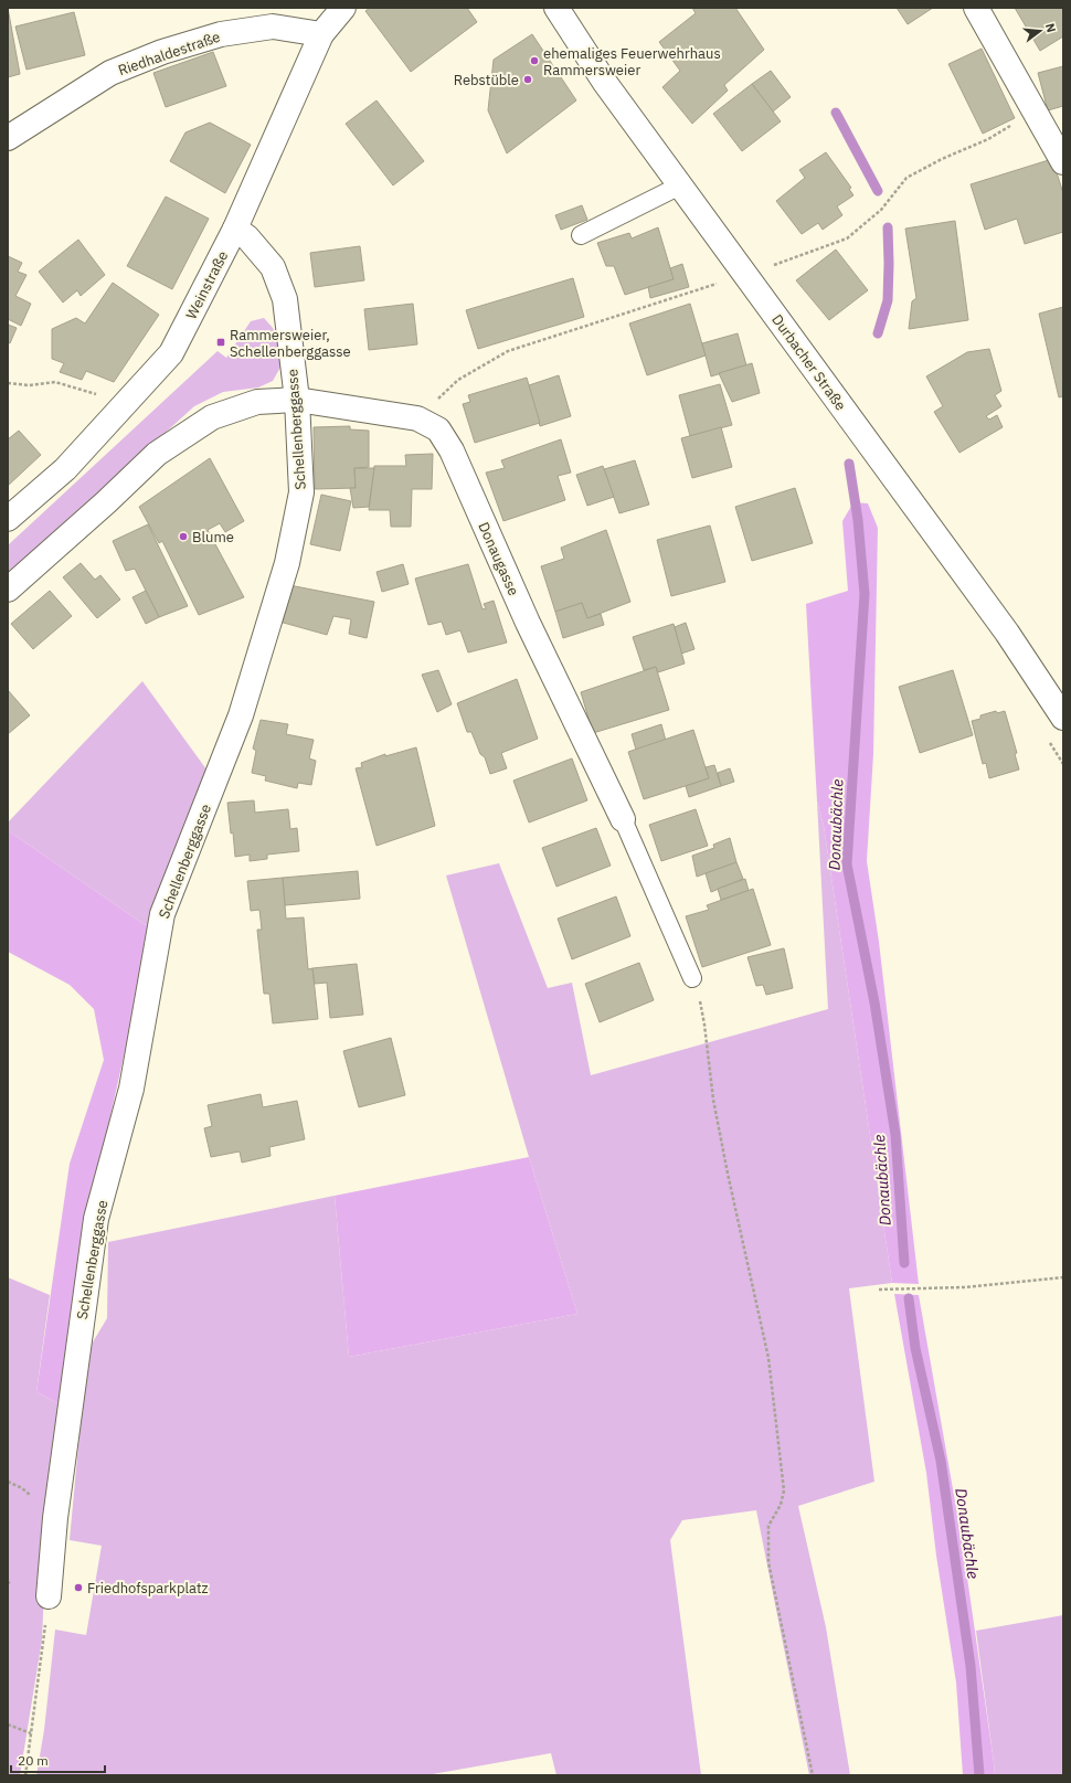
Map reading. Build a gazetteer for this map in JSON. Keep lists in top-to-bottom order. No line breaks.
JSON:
{"streets":{"street":["Riedhaldestraße","Weinstraße","Durbacher Straße","Schellenberggasse","Donaugasse"]},"crossings":[["Riedhaldestraße","Weinstraße"],["Weinstraße","Schellenberggasse"],["Schellenberggasse","Donaugasse"]],"water":["Donaubächle"],"places":{"other":["ehemaliges Feuerwehrhaus Rammersweier","Rebstüble","Blume","Friedhofsparkplatz"],"transit":["Rammersweier, Schellenberggasse"]},"scale_bar":"20 m","north":"right"}
